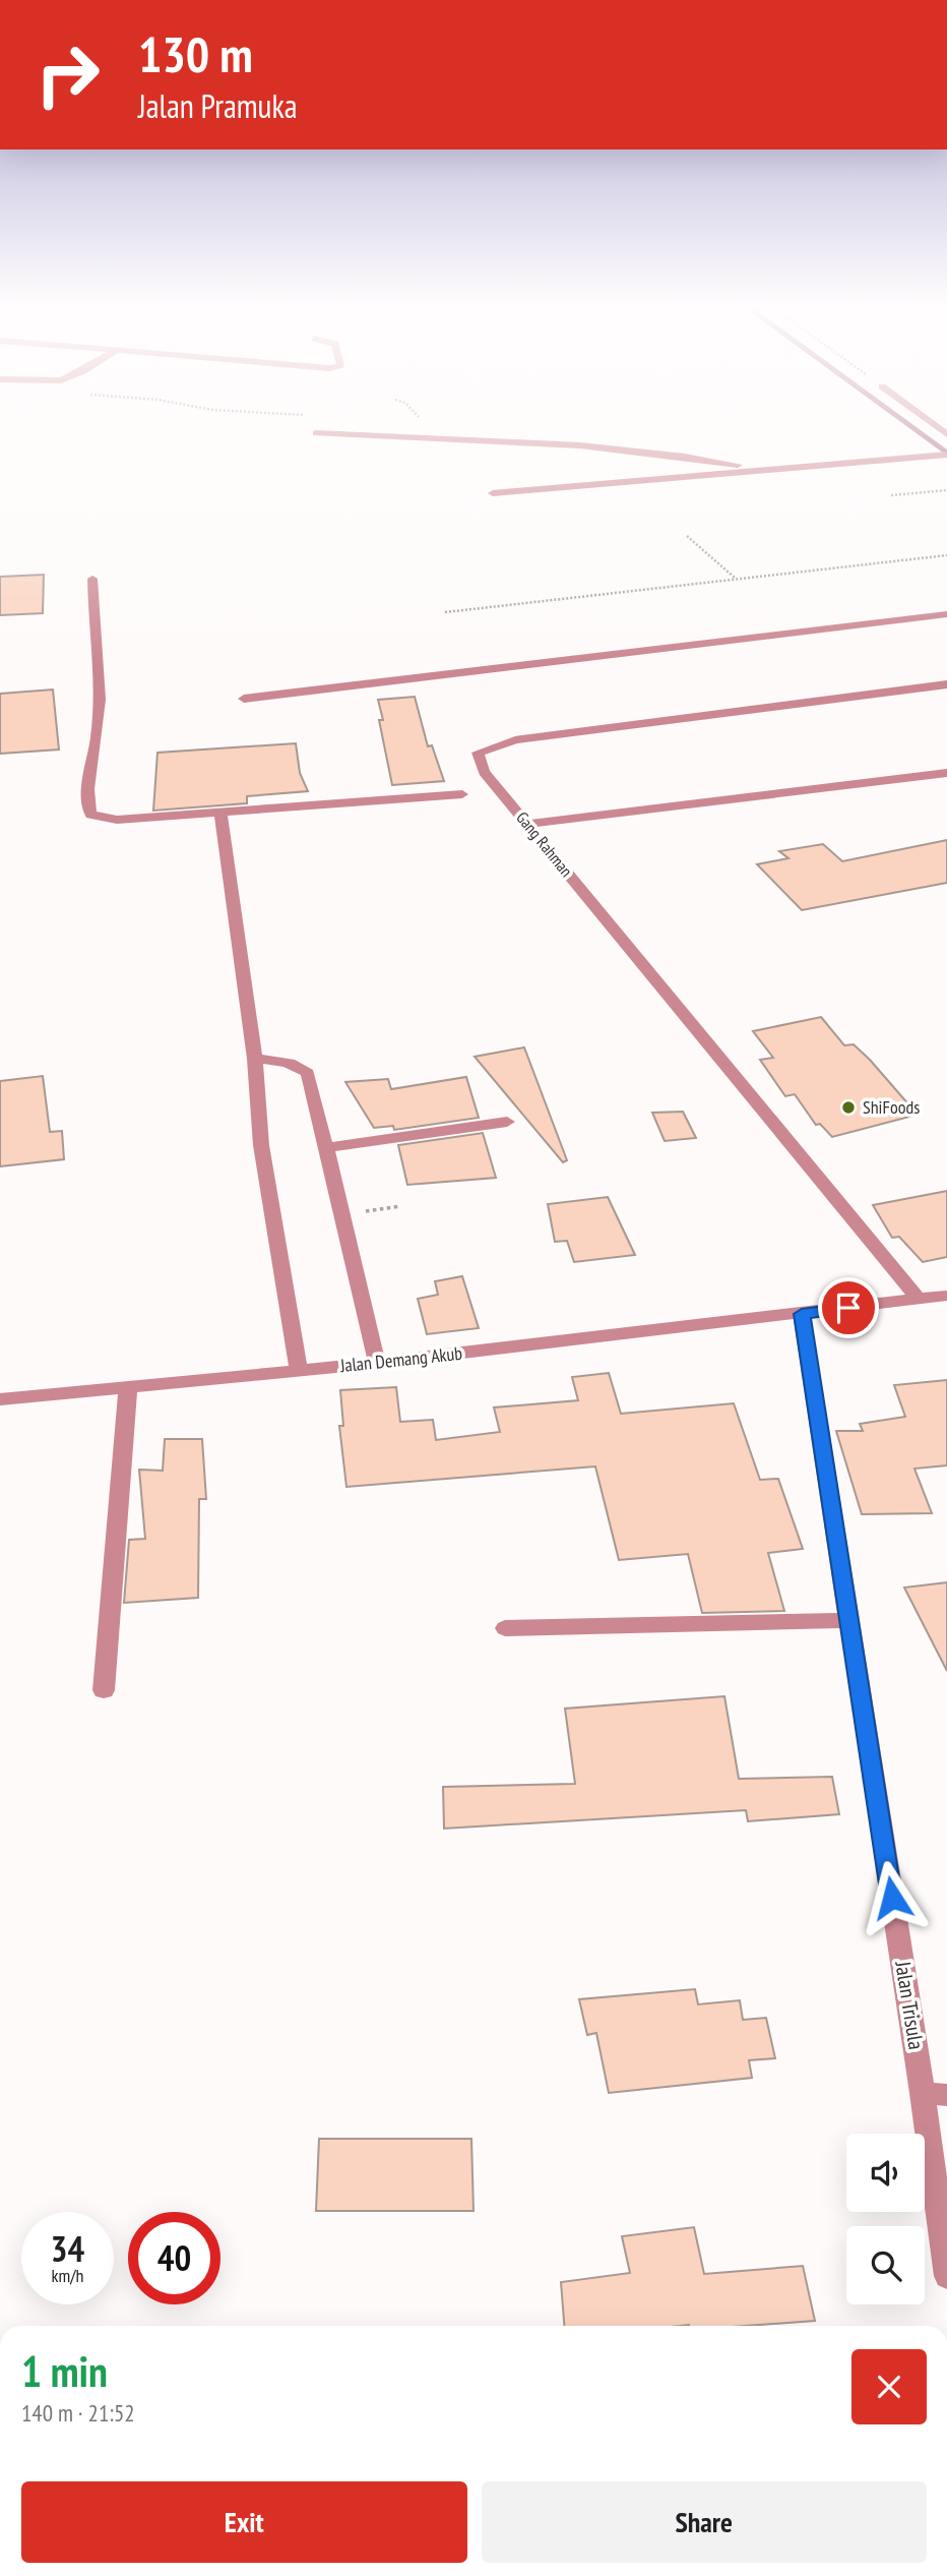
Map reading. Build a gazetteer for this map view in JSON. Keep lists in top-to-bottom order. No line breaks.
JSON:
{"streets":{"street":["Gang Rahman","Jalan Demang Akub","Jalan Trisula"]},"crossings":[["Gang Rahman","Jalan Demang Akub"],["Jalan Demang Akub","Jalan Trisula"]],"places":["ShiFoods"],"page":{"turn":["130 m","Jalan Pramuka"],"speed":"34 km/h","limit":"40","heading":["1 min","140 m · 21:52"],"buttons":["Exit","Share"]}}
